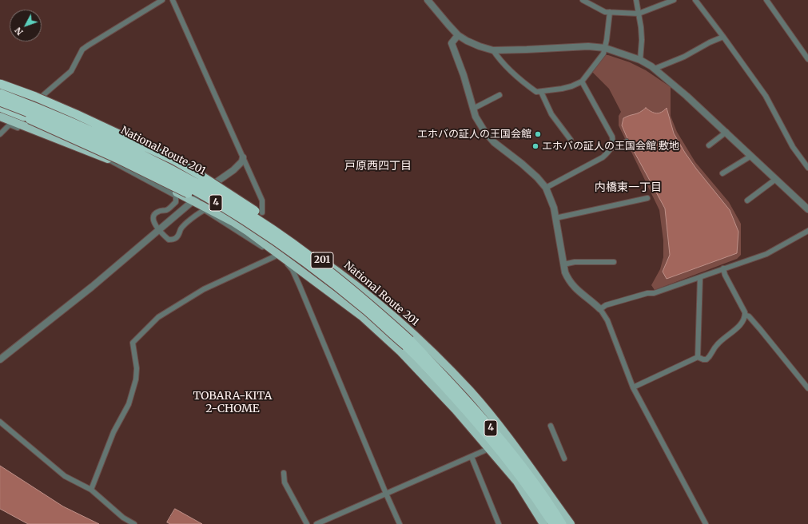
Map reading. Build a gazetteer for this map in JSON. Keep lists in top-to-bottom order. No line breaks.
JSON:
{"streets":{"highway":["National Route 201","4","201"]},"districts":["戸原西四丁目","内橋東一丁目","TOBARA-KITA 2-CHOME"],"places":["エホバの証人の王国会館","エホバの証人の王国会館 敷地"],"north":"bottom left"}
